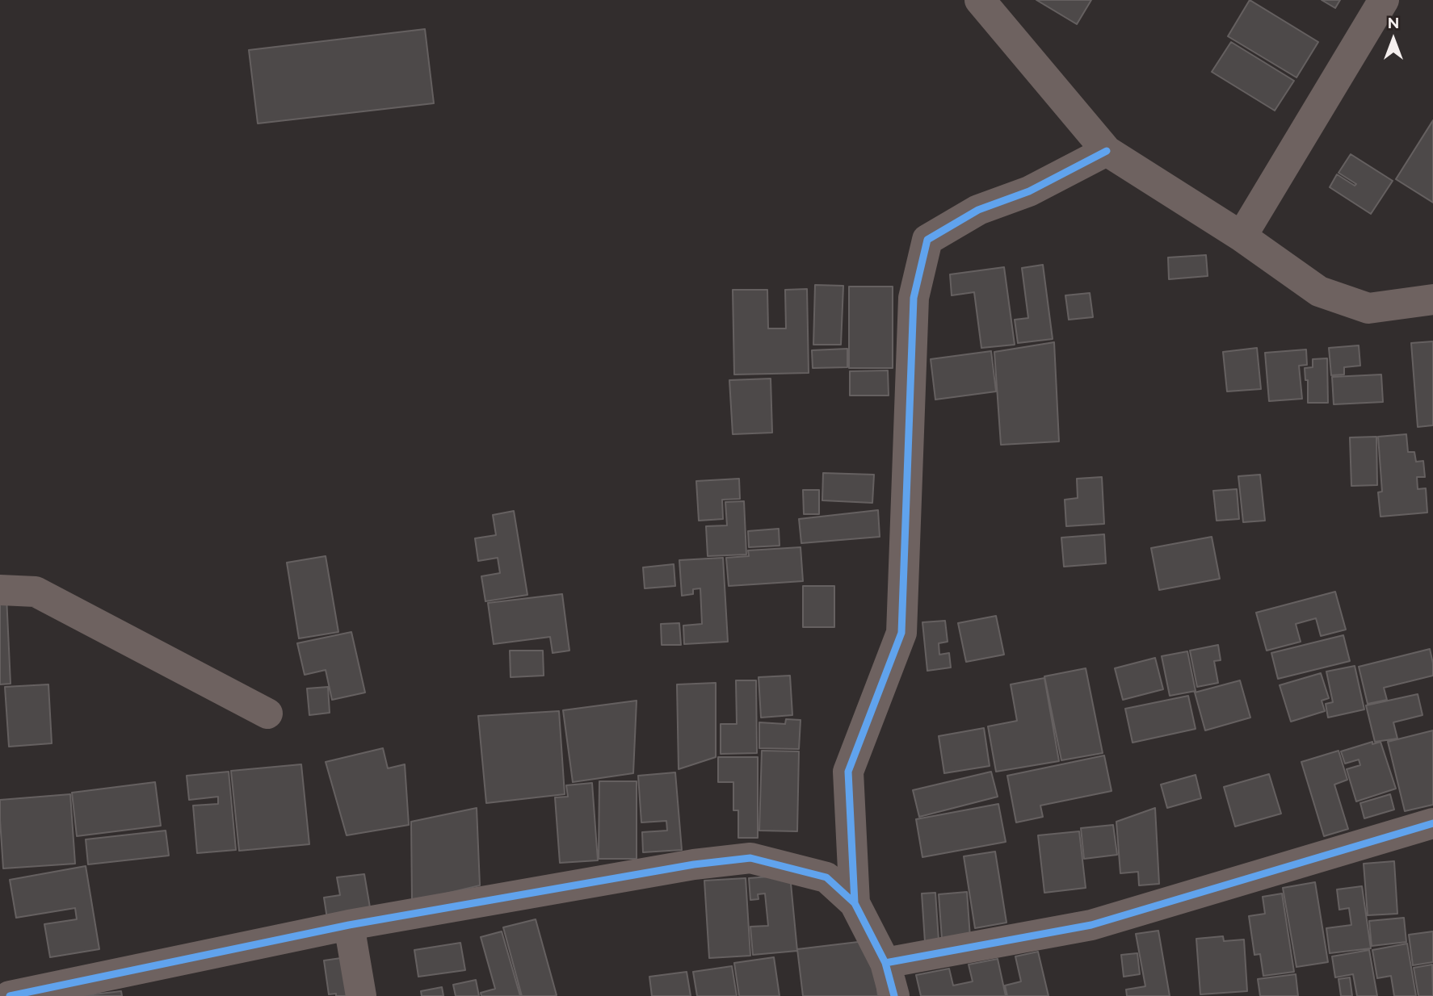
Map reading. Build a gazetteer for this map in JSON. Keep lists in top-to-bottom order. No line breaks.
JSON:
{"north":"top"}
